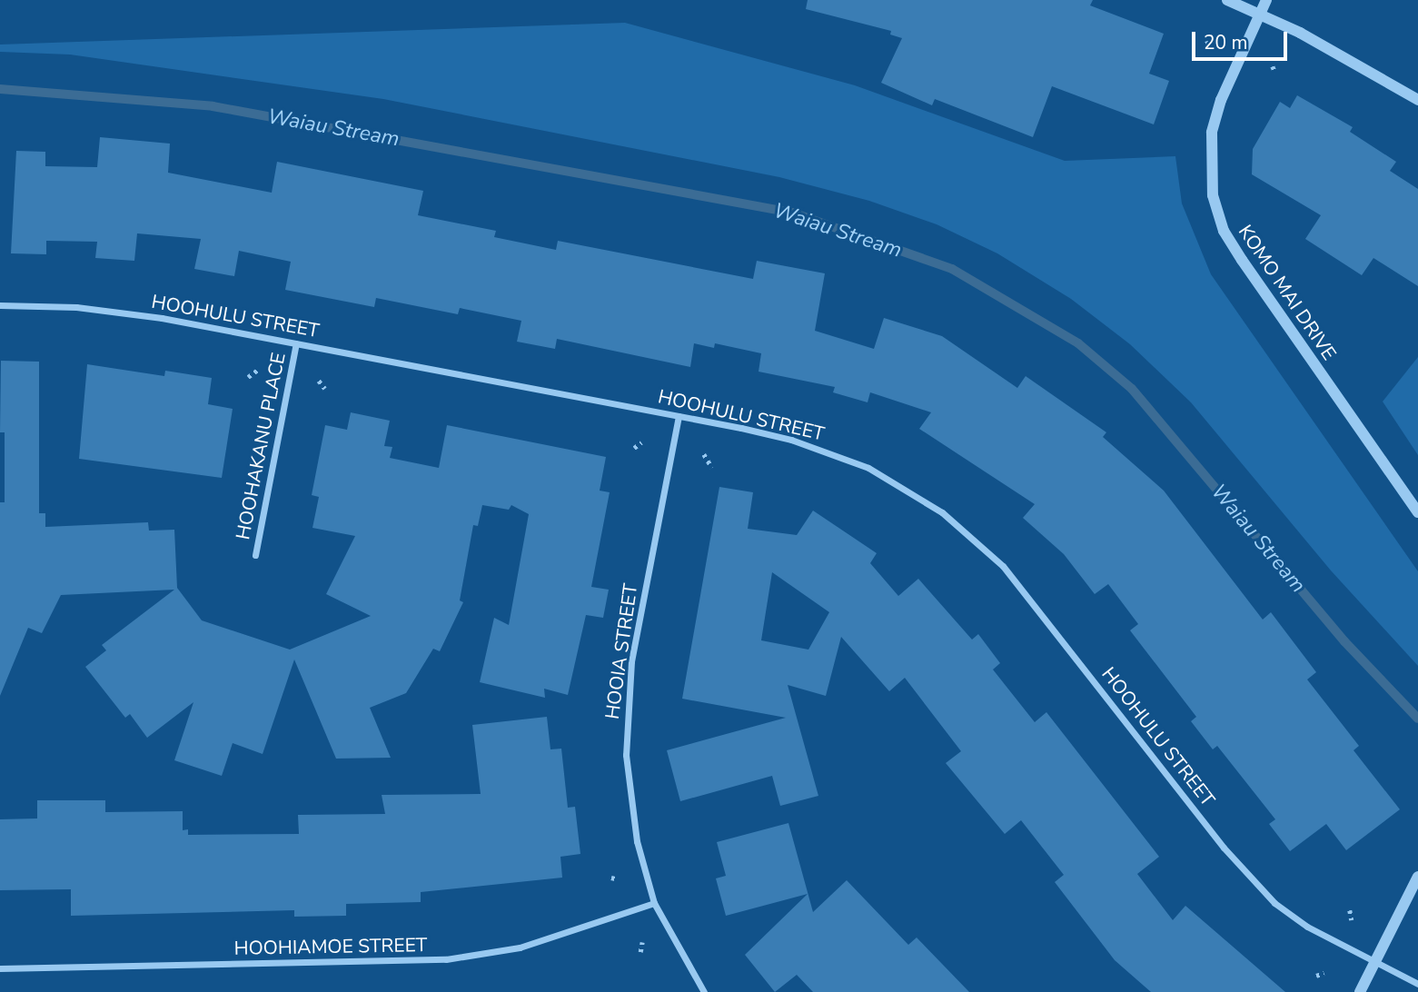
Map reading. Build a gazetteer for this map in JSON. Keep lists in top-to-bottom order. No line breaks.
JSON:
{"streets":{"street":["KOMO MAI DRIVE","HOOHULU STREET","HOOHAKANU PLACE","HOOIA STREET","HOOHIAMOE STREET"]},"crossings":[["HOOHULU STREET","HOOHAKANU PLACE"],["HOOHULU STREET","HOOIA STREET"],["HOOIA STREET","HOOHIAMOE STREET"]],"water":["Waiau Stream"],"scale_bar":"20 m"}
